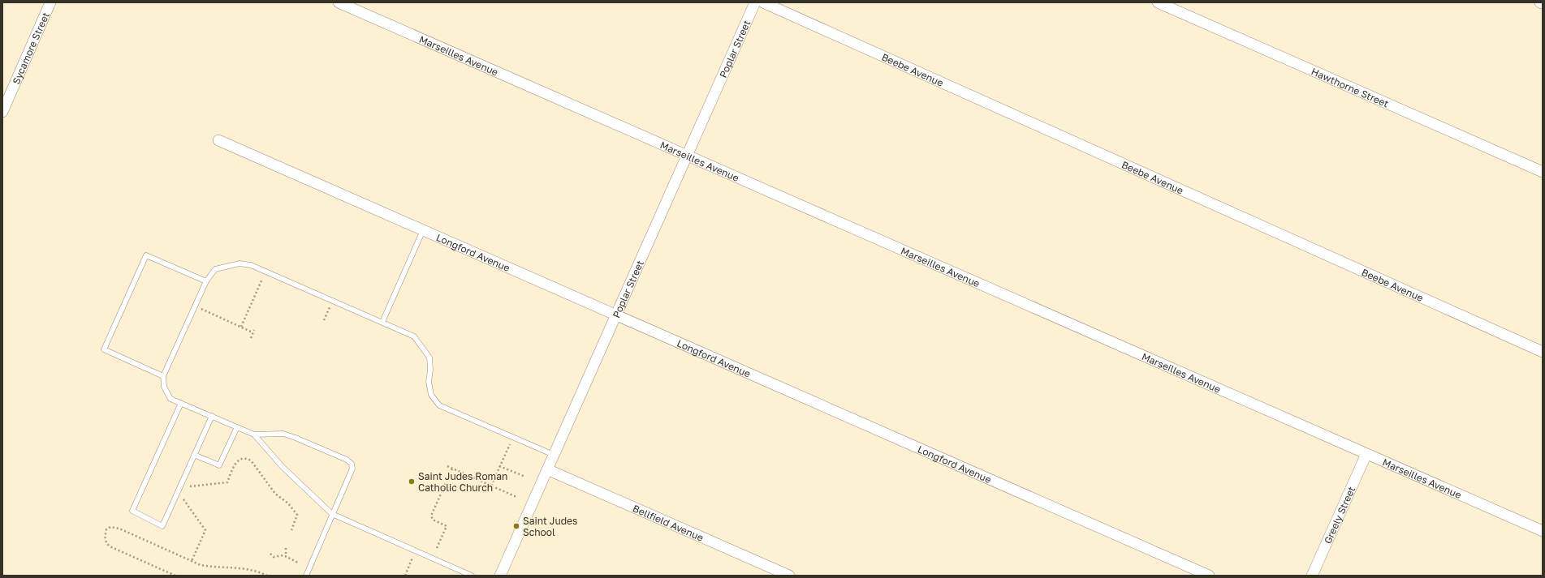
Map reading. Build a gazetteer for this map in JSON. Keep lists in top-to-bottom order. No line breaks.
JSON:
{"streets":{"street":["Sycamore Street","Poplar Street","Marseilles Avenue","Beebe Avenue","Hawthorne Street","Longford Avenue","Greely Street","Bellfield Avenue"]},"crossings":[["Poplar Street","Marseilles Avenue"],["Poplar Street","Longford Avenue"],["Poplar Street","Bellfield Avenue"],["Marseilles Avenue","Greely Street"]],"places":["Saint Judes Roman Catholic Church","Saint Judes School"]}
